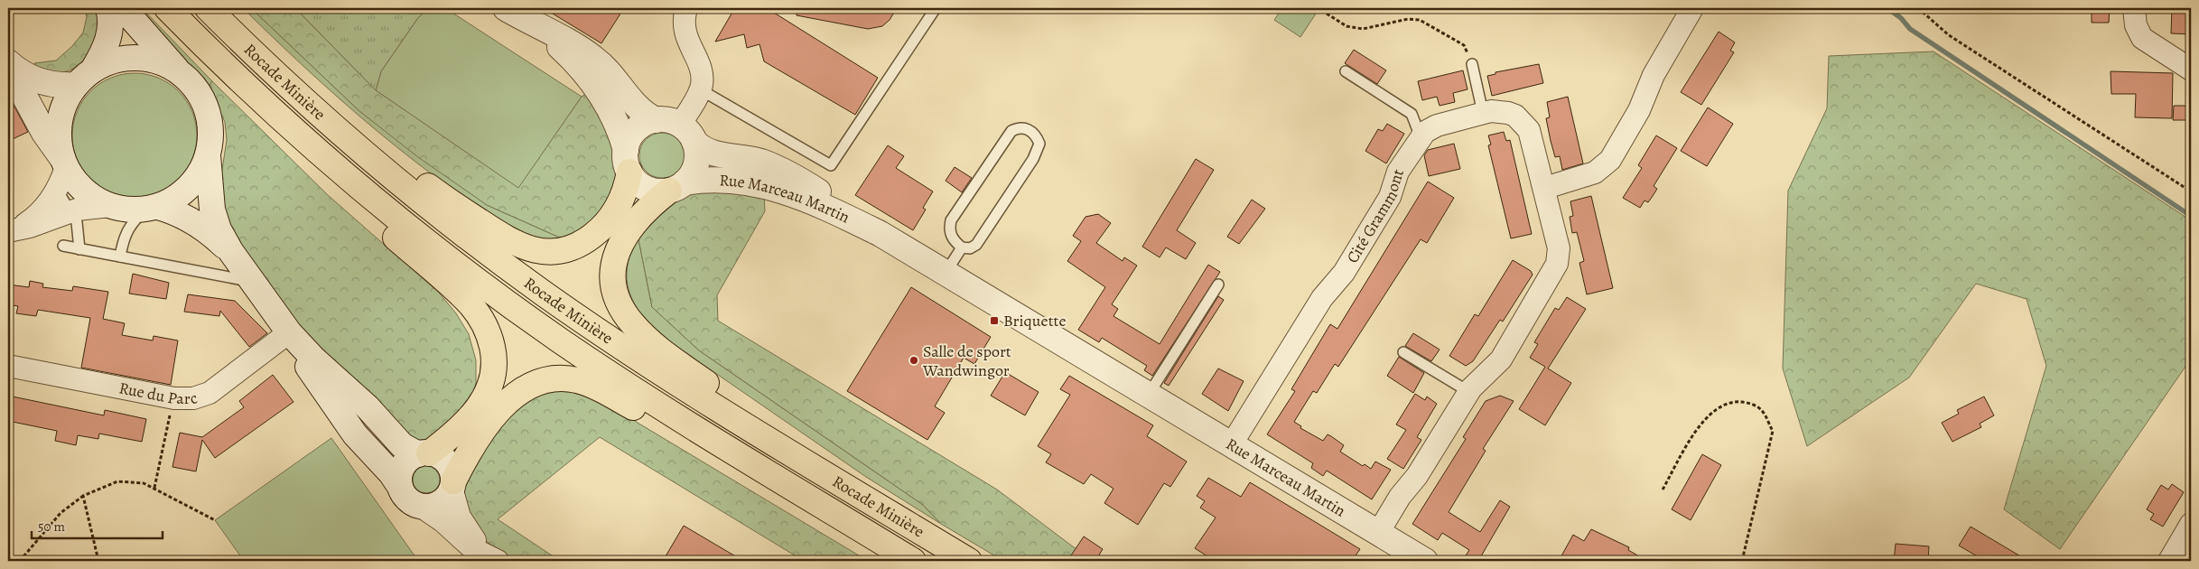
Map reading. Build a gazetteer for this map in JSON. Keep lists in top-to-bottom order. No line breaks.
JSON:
{"streets":{"highway":["Rocade Minière"],"street":["Rue Marceau Martin","Cité Grammont","Rue du Parc"]},"crossings":[["Rue Marceau Martin","Cité Grammont"]],"places":{"transit":["Briquette"],"other":["Salle de sport Wandwingor"]},"scale_bar":"50 m"}
